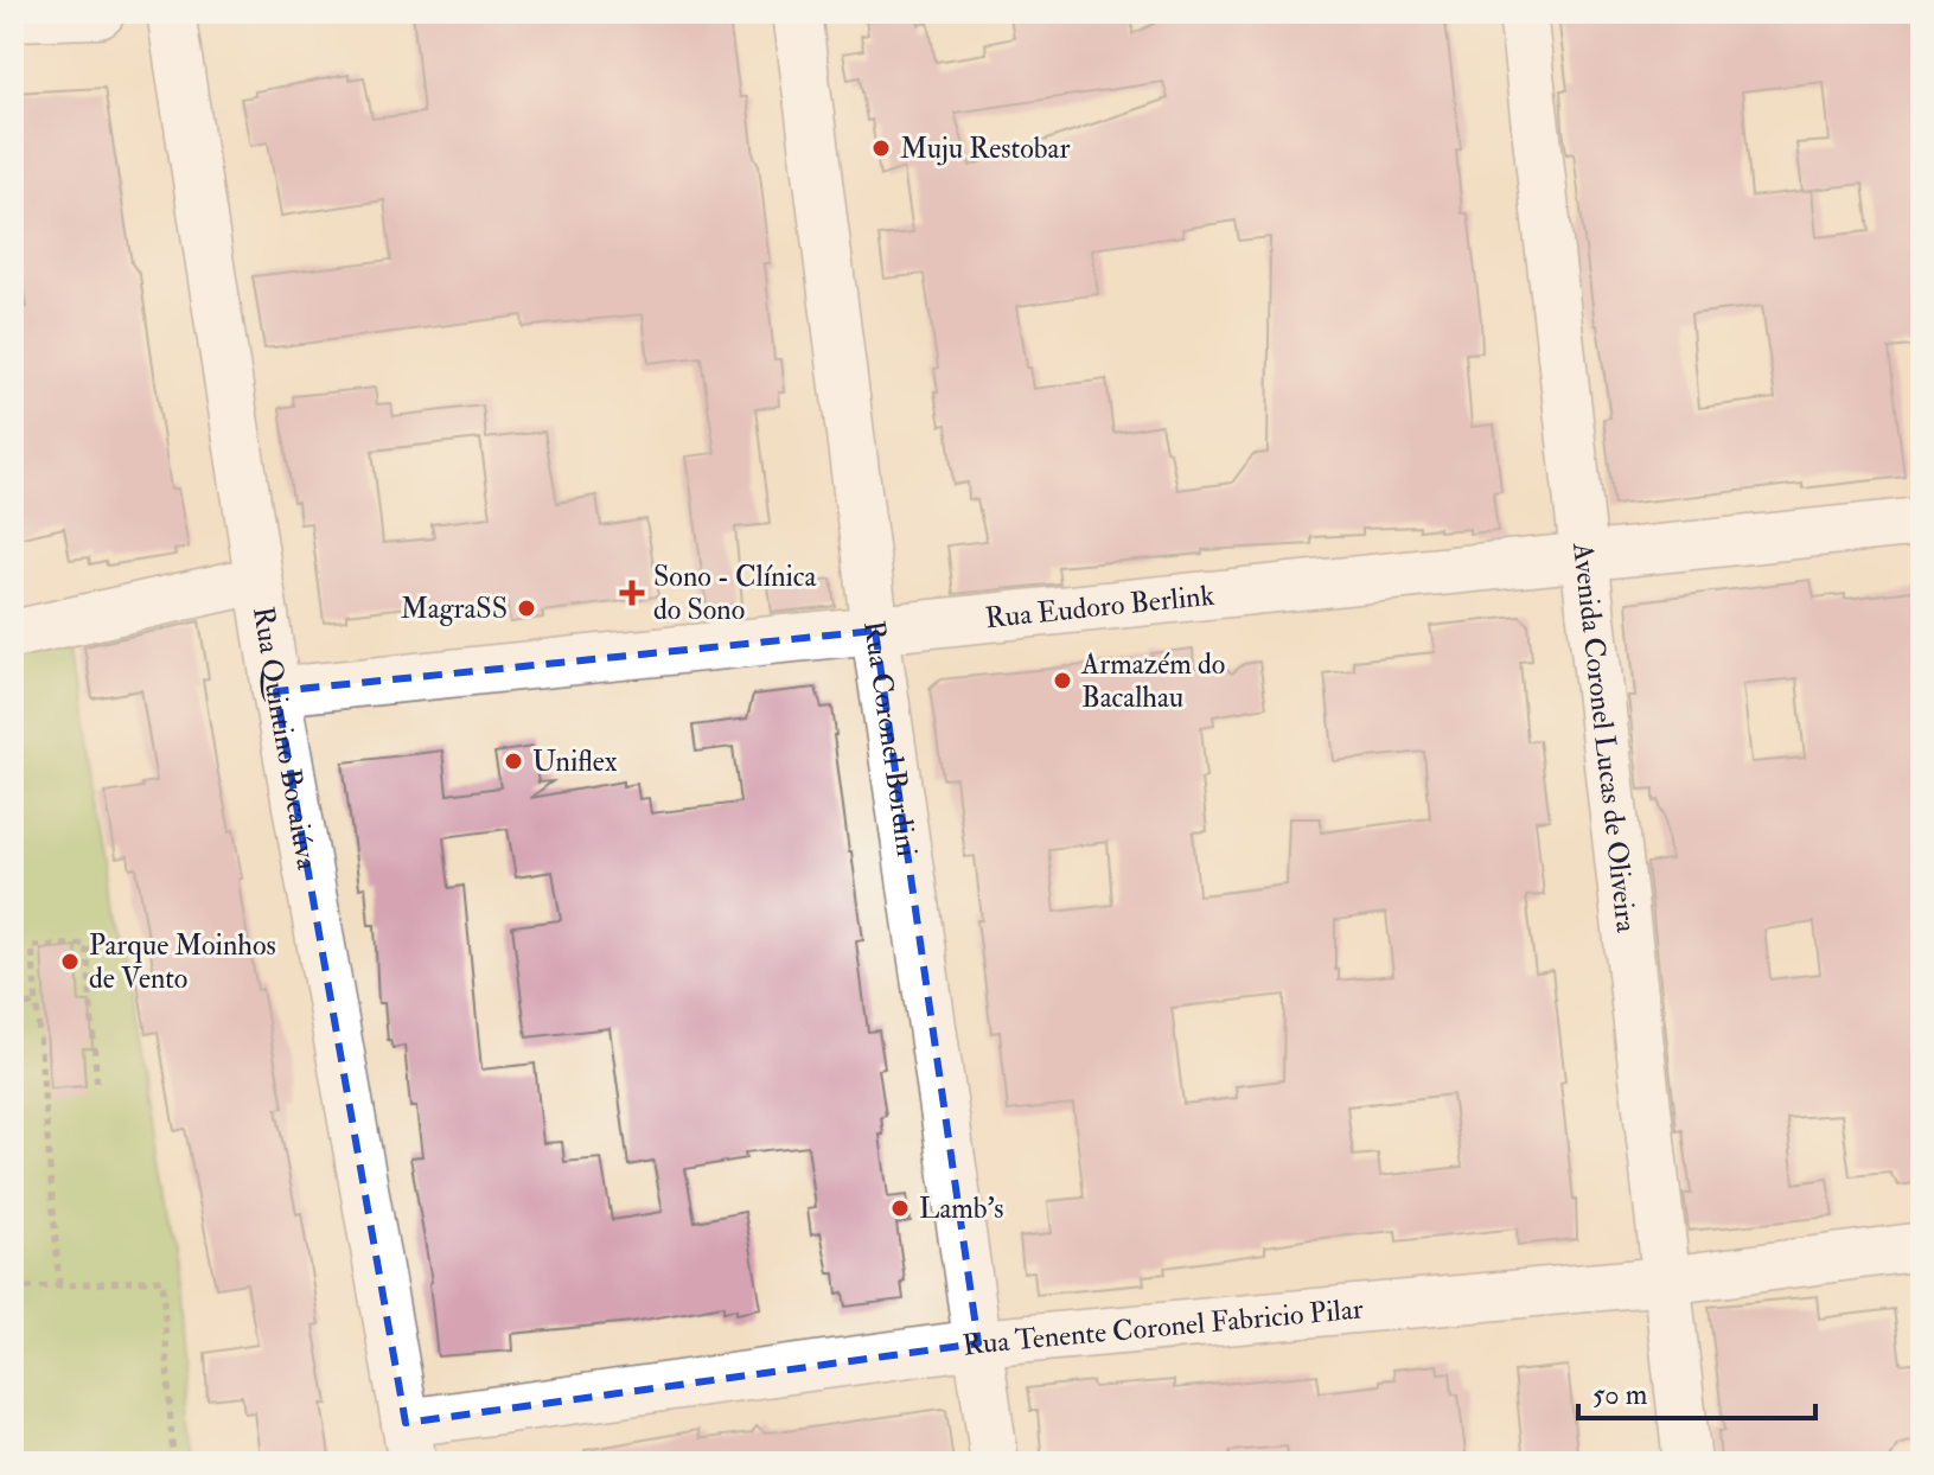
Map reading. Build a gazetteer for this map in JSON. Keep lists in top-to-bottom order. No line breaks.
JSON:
{"streets":{"street":["Rua Eudoro Berlink","Avenida Coronel Lucas de Oliveira","Rua Quintino Bocaiúva","Rua Coronel Bordini","Rua Tenente Coronel Fabricio Pilar"]},"crossings":[["Rua Eudoro Berlink","Avenida Coronel Lucas de Oliveira"],["Rua Eudoro Berlink","Rua Quintino Bocaiúva"],["Rua Eudoro Berlink","Rua Coronel Bordini"],["Avenida Coronel Lucas de Oliveira","Rua Tenente Coronel Fabricio Pilar"],["Rua Quintino Bocaiúva","Rua Tenente Coronel Fabricio Pilar"],["Rua Coronel Bordini","Rua Tenente Coronel Fabricio Pilar"]],"places":{"other":["Muju Restobar","MagraSS","Armazém do Bacalhau","Uniflex","Parque Moinhos de Vento","Lamb's"],"health":["Sono - Clínica do Sono"]},"scale_bar":"50 m"}
